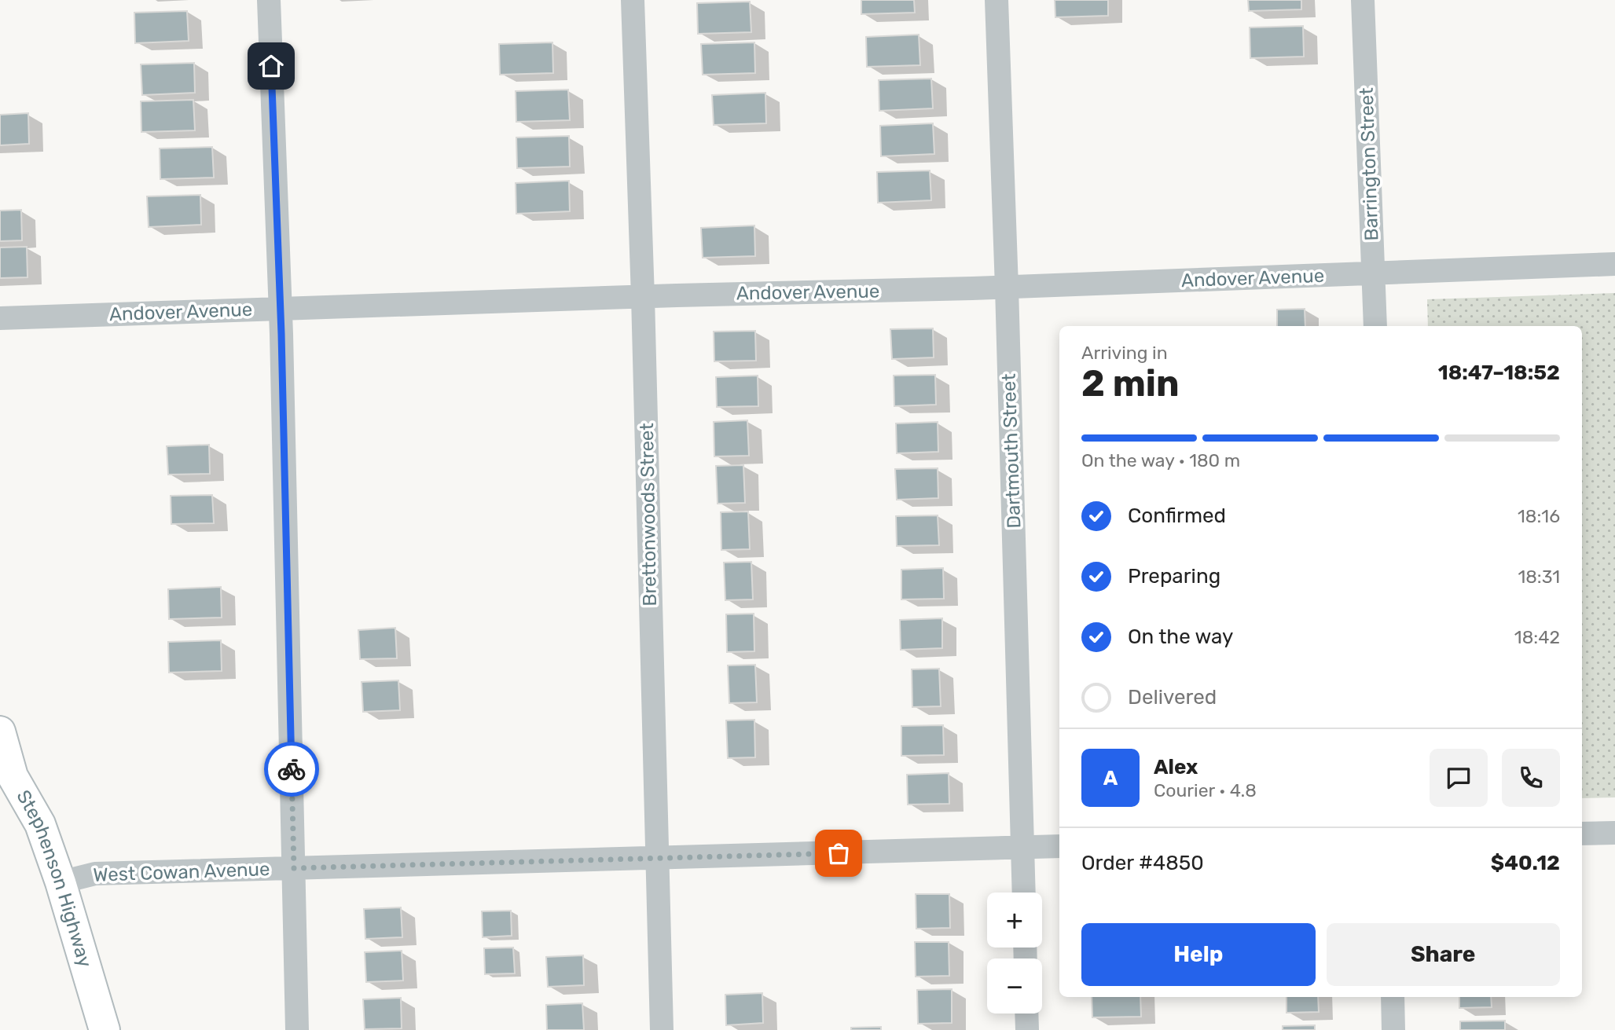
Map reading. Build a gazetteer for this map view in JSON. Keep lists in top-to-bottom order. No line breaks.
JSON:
{"streets":{"main road":["Stephenson Highway"],"street":["Barrington Street","Andover Avenue","Dartmouth Street","Brettonwoods Street","West Cowan Avenue"]},"crossings":[["Barrington Street","Andover Avenue"],["Andover Avenue","Dartmouth Street"],["Andover Avenue","Brettonwoods Street"],["Dartmouth Street","West Cowan Avenue"],["Brettonwoods Street","West Cowan Avenue"],["West Cowan Avenue","Stephenson Highway"]],"page":{"heading":["2 min","Arriving in","18:47–18:52"],"panel":["Alex","Courier · 4.8","Order #4850","$40.12"],"bar":"On the way · 180 m","list":[["Confirmed","18:16"],["Preparing","18:31"],["On the way","18:42"],"Delivered"],"round":"A","map_buttons":["+","−"],"buttons":["Help","Share"]}}
